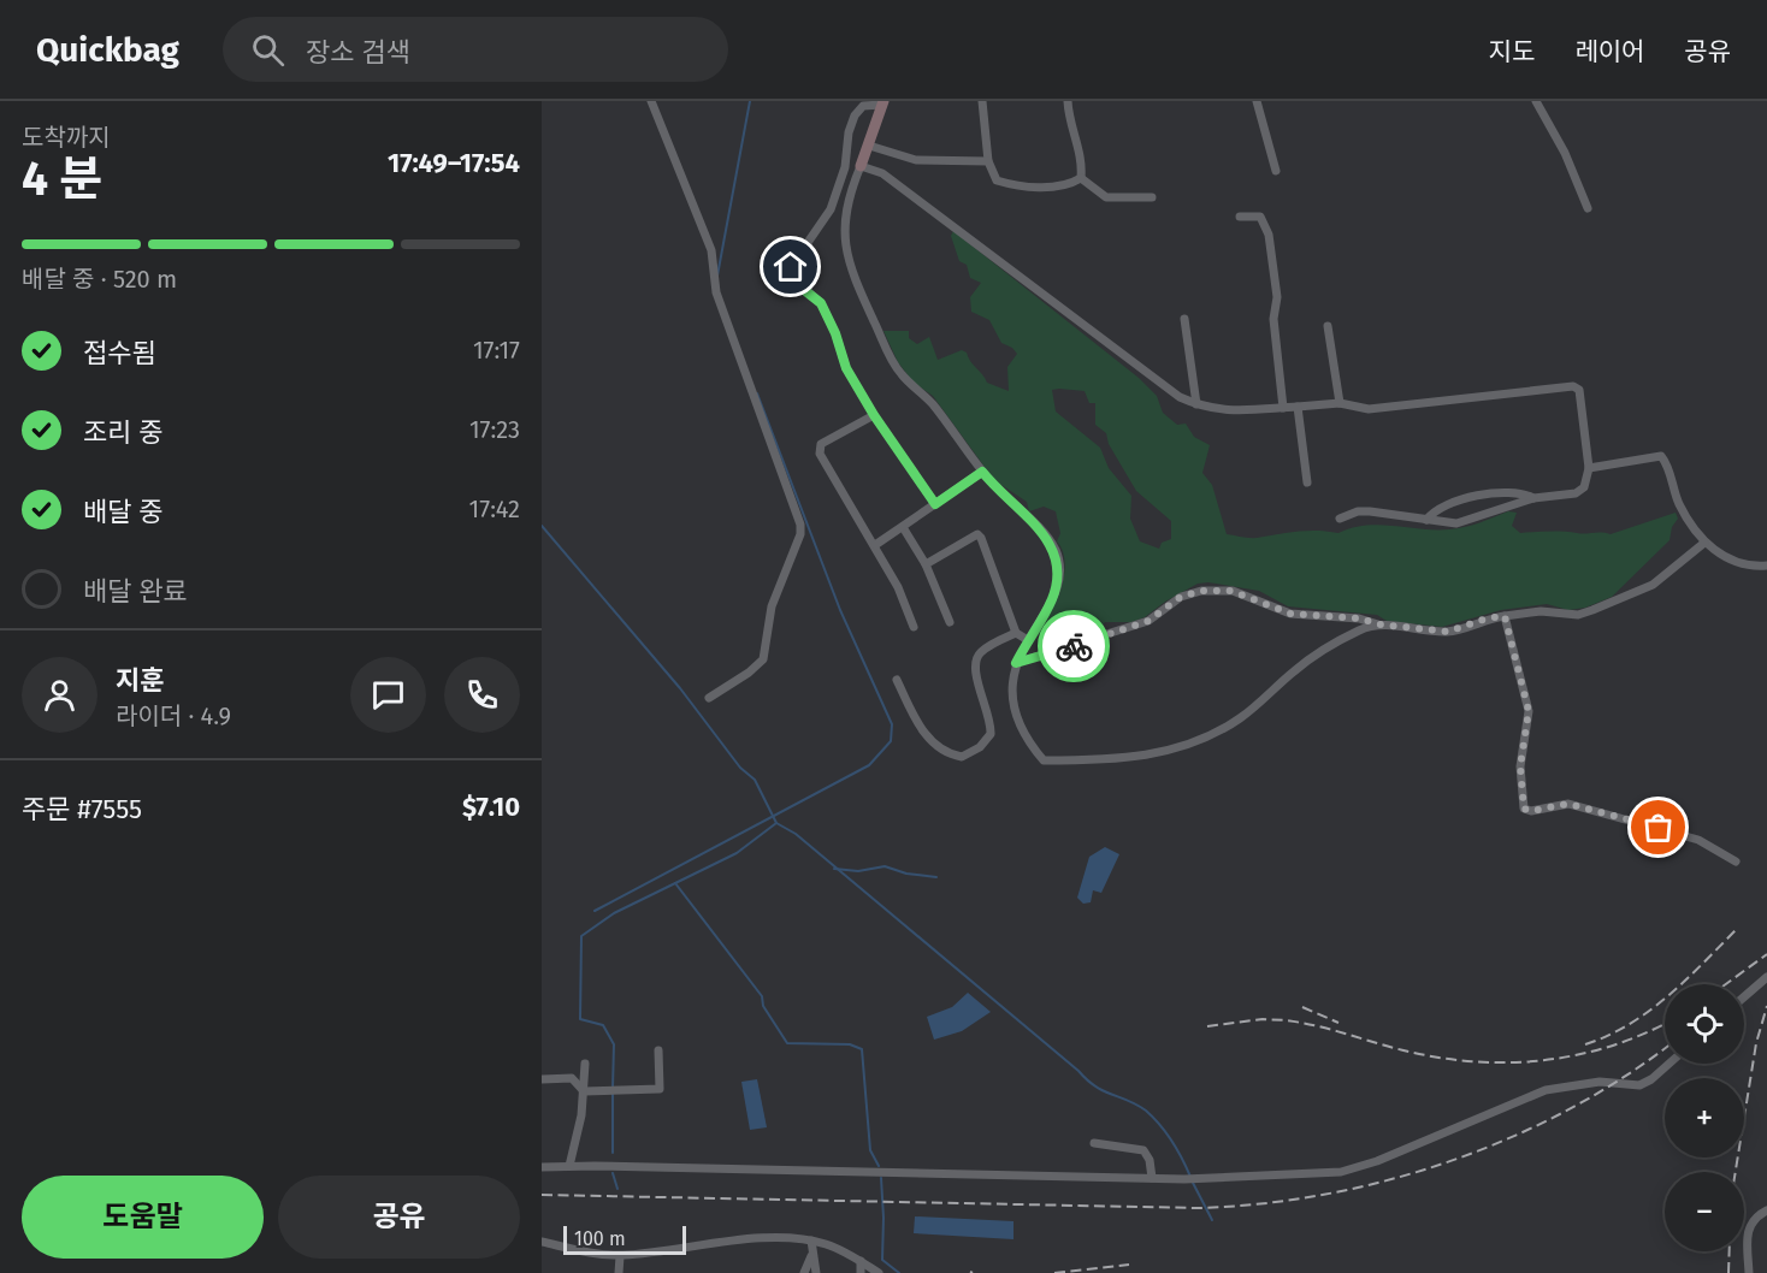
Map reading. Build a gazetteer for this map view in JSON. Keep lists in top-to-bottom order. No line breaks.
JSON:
{"scale_bar":"100 m","page":{"header":"Quickbag","search":"장소 검색","nav":["지도","레이어","공유"],"heading":["4 분","도착까지","17:49–17:54"],"panel":["지훈","라이더 · 4.9","주문 #7555","$7.10"],"bar":"배달 중 · 520 m","list":[["접수됨","17:17"],["조리 중","17:23"],["배달 중","17:42"],"배달 완료"],"map_buttons":["+","−"],"buttons":["도움말","공유"],"scale":"100 m"}}
